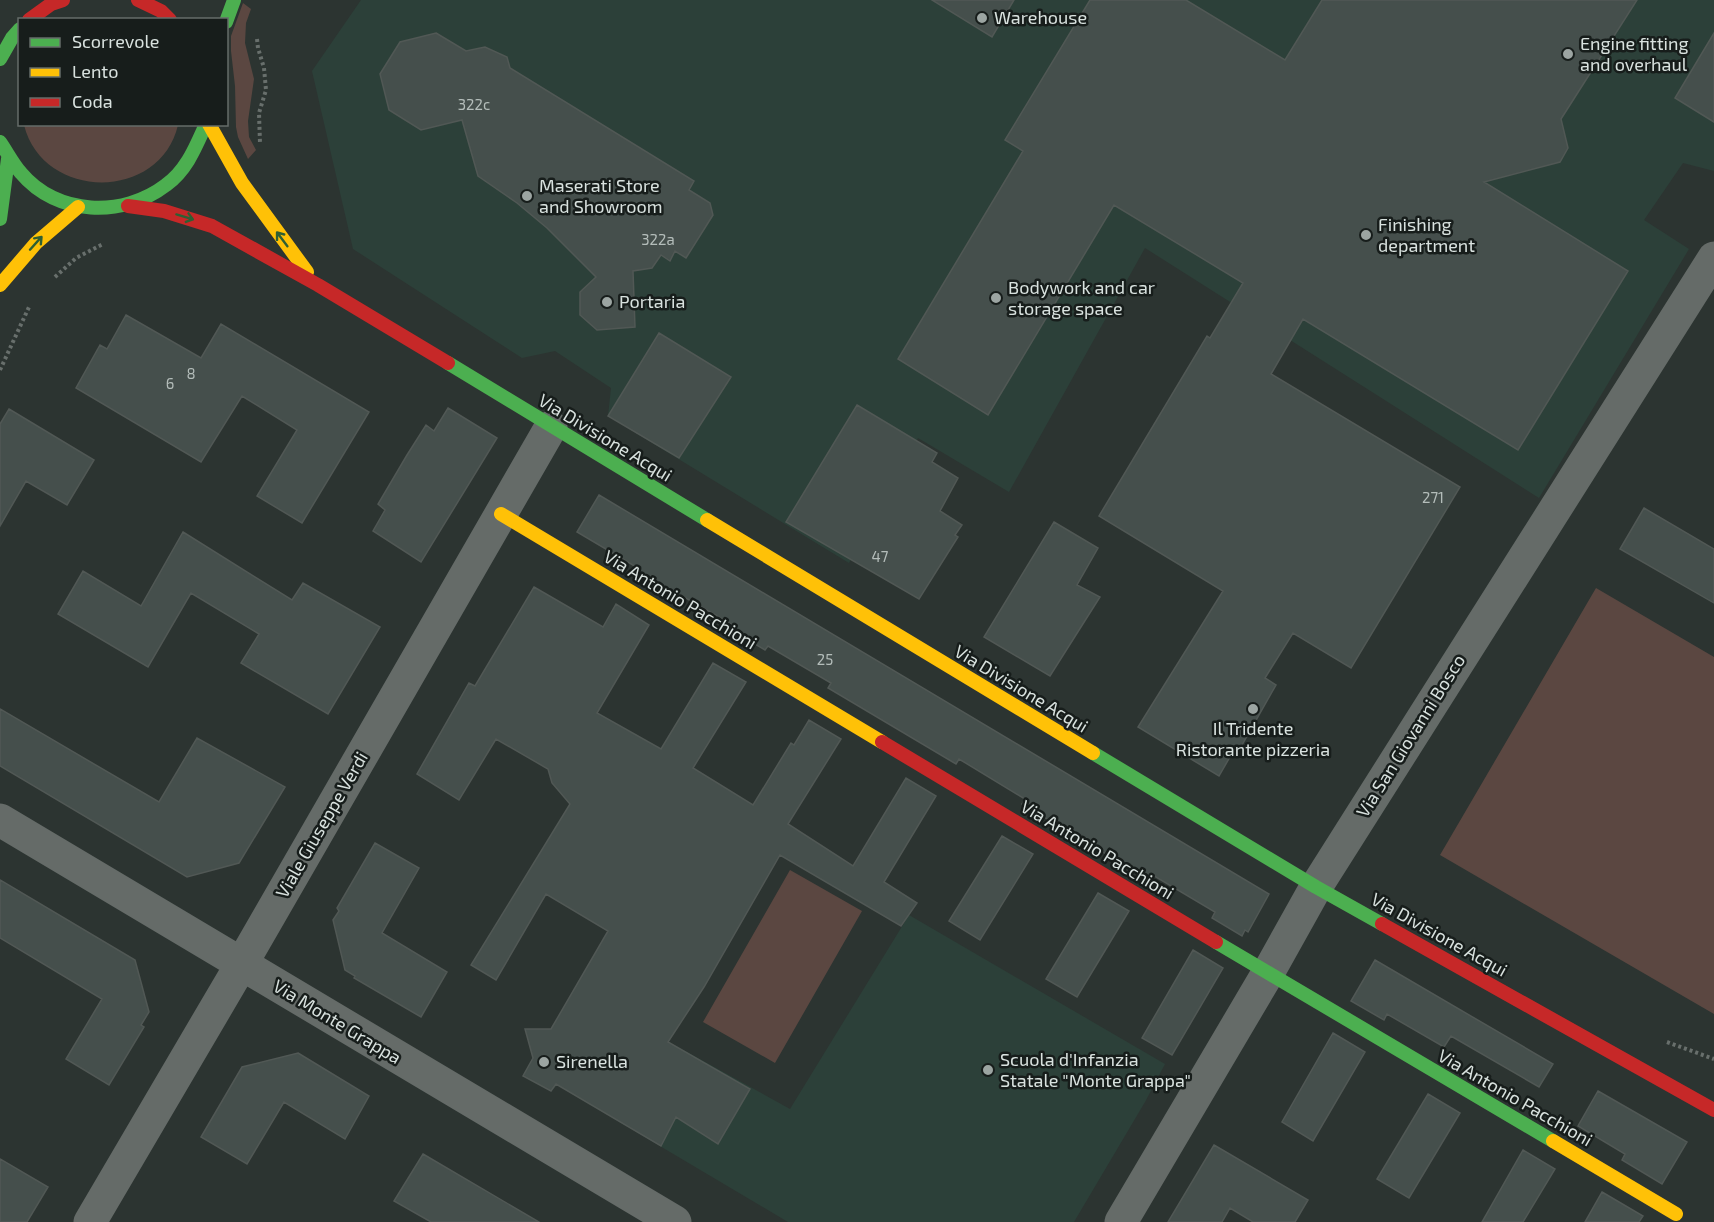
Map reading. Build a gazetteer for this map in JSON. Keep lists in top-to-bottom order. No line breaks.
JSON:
{"streets":{"main road":["Via Divisione Acqui","Via Antonio Pacchioni"],"street":["Via San Giovanni Bosco","Viale Giuseppe Verdi","Via Monte Grappa"]},"crossings":[["Via Divisione Acqui","Via San Giovanni Bosco"],["Via Divisione Acqui","Viale Giuseppe Verdi"],["Via Antonio Pacchioni","Via San Giovanni Bosco"],["Via Antonio Pacchioni","Viale Giuseppe Verdi"],["Viale Giuseppe Verdi","Via Monte Grappa"]],"places":["Warehouse","Engine fitting and overhaul","Maserati Store and Showroom","Finishing department","Bodywork and car storage space","Portaria","Il Tridente Ristorante pizzeria","Sirenella","Scuola d'Infanzia Statale \"Monte Grappa\""],"house_numbers":["322c","322a","8","6","271","47","25"],"legend":["Scorrevole","Lento","Coda"]}
